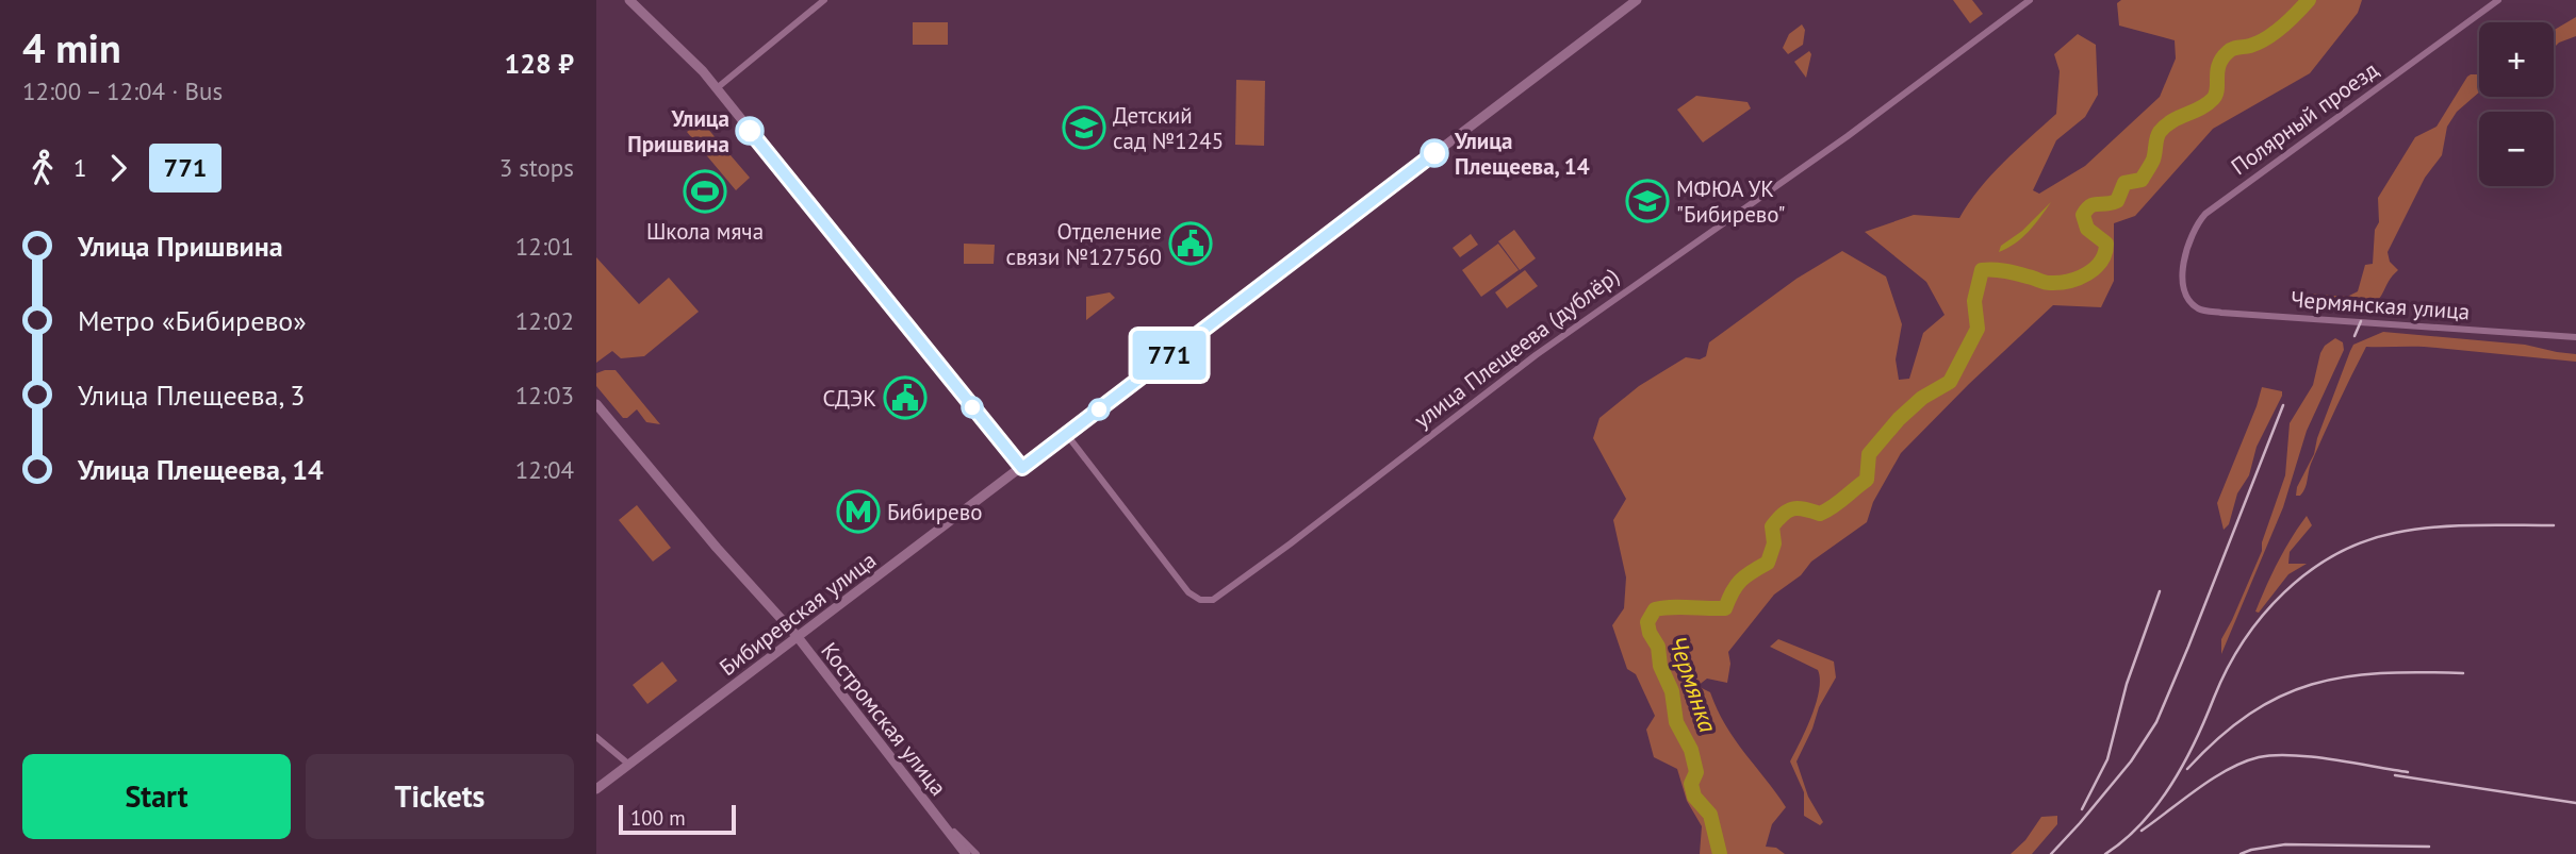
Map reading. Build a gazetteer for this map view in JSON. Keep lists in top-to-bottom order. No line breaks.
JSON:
{"streets":{"main road":["Бибиревская улица","Костромская улица"],"street":["Полярный проезд","Чермянская улица","улица Плещеева (дублёр)"]},"crossings":[["Полярный проезд","Чермянская улица"],["улица Плещеева (дублёр)","Бибиревская улица"],["Бибиревская улица","Костромская улица"]],"water":["Чермянка"],"places":{"school or university":["Детский сад №1245","МФЮА УК \"Бибирево\""],"other":["Улица Пришвина","Улица Плещеева, 14"],"sports":["Школа мяча"],"public building":["Отделение связи №127560","СДЭК"],"metro station":["Бибирево"]},"lines":["bus line 771"],"scale_bar":"100 m","page":{"heading":["4 min","12:00 – 12:04 · Bus","128 ₽"],"on_map":"771","map_buttons":["+","−"],"legs":["1","771","3 stops"],"list":[{"name":"Улица Пришвина","value":"12:01"},{"name":"Метро «Бибирево»","value":"12:02"},{"name":"Улица Плещеева, 3","value":"12:03"},{"name":"Улица Плещеева, 14","value":"12:04"}],"buttons":["Start","Tickets"],"scale":"100 m"}}
